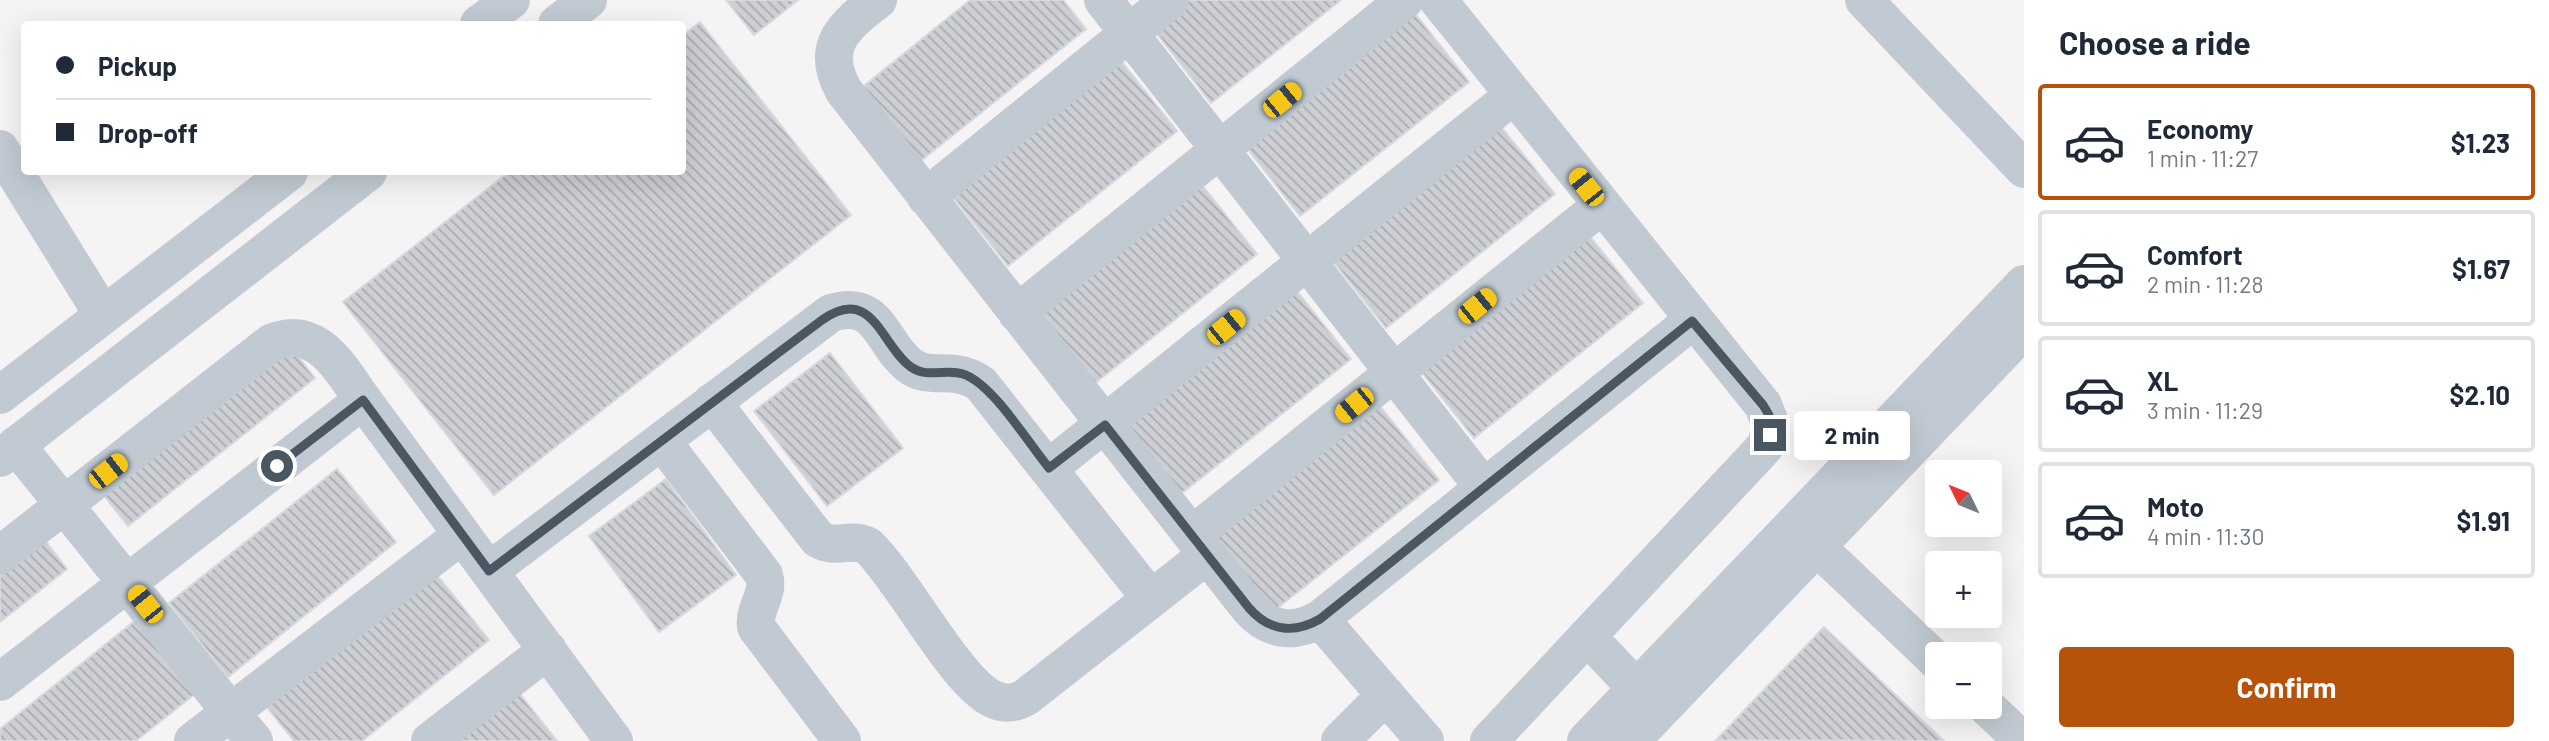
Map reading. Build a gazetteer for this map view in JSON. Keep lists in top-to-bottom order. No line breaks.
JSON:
{"north":"top left","page":{"heading":"Choose a ride","banner":["Pickup","Drop-off"],"list":[{"name":"Economy","note":"1 min · 11:27","value":"$1.23"},{"name":"Comfort","note":"2 min · 11:28","value":"$1.67"},{"name":"XL","note":"3 min · 11:29","value":"$2.10"},{"name":"Moto","note":"4 min · 11:30","value":"$1.91"}],"bubble":"2 min","map_buttons":["+","−"],"buttons":"Confirm"}}
